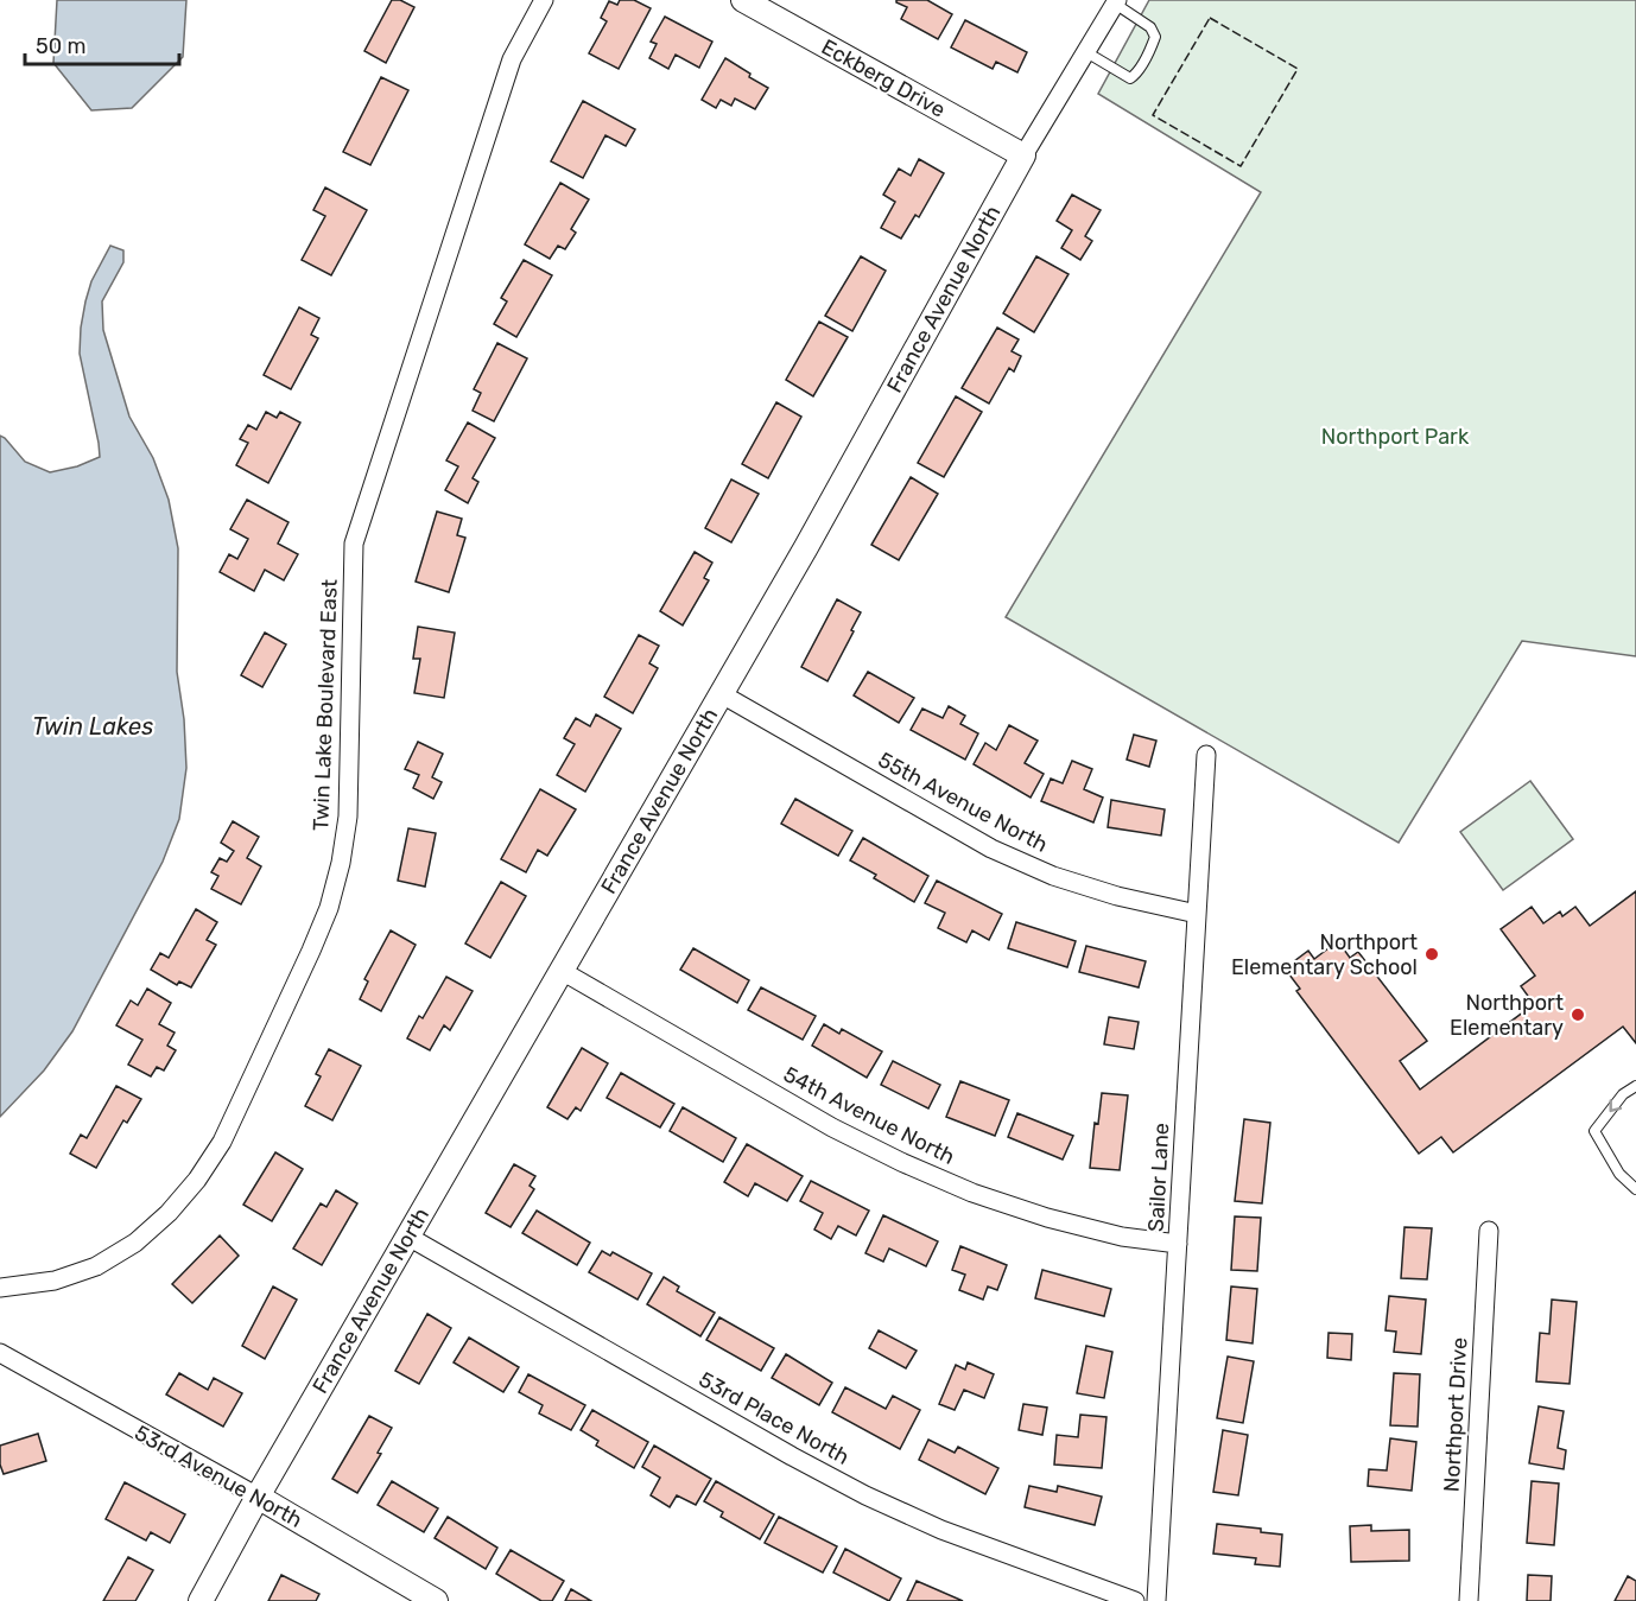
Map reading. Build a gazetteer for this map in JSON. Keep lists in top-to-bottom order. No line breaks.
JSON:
{"streets":{"street":["Eckberg Drive","France Avenue North","Twin Lake Boulevard East","55th Avenue North","54th Avenue North","Sailor Lane","Northport Drive","53rd Place North","53rd Avenue North"]},"crossings":[["Eckberg Drive","France Avenue North"],["France Avenue North","55th Avenue North"],["France Avenue North","54th Avenue North"],["France Avenue North","53rd Place North"],["France Avenue North","53rd Avenue North"],["55th Avenue North","Sailor Lane"],["54th Avenue North","Sailor Lane"]],"water":["Twin Lakes"],"parks":["Northport Park"],"places":["Northport Elementary School","Northport Elementary"],"scale_bar":"50 m"}
